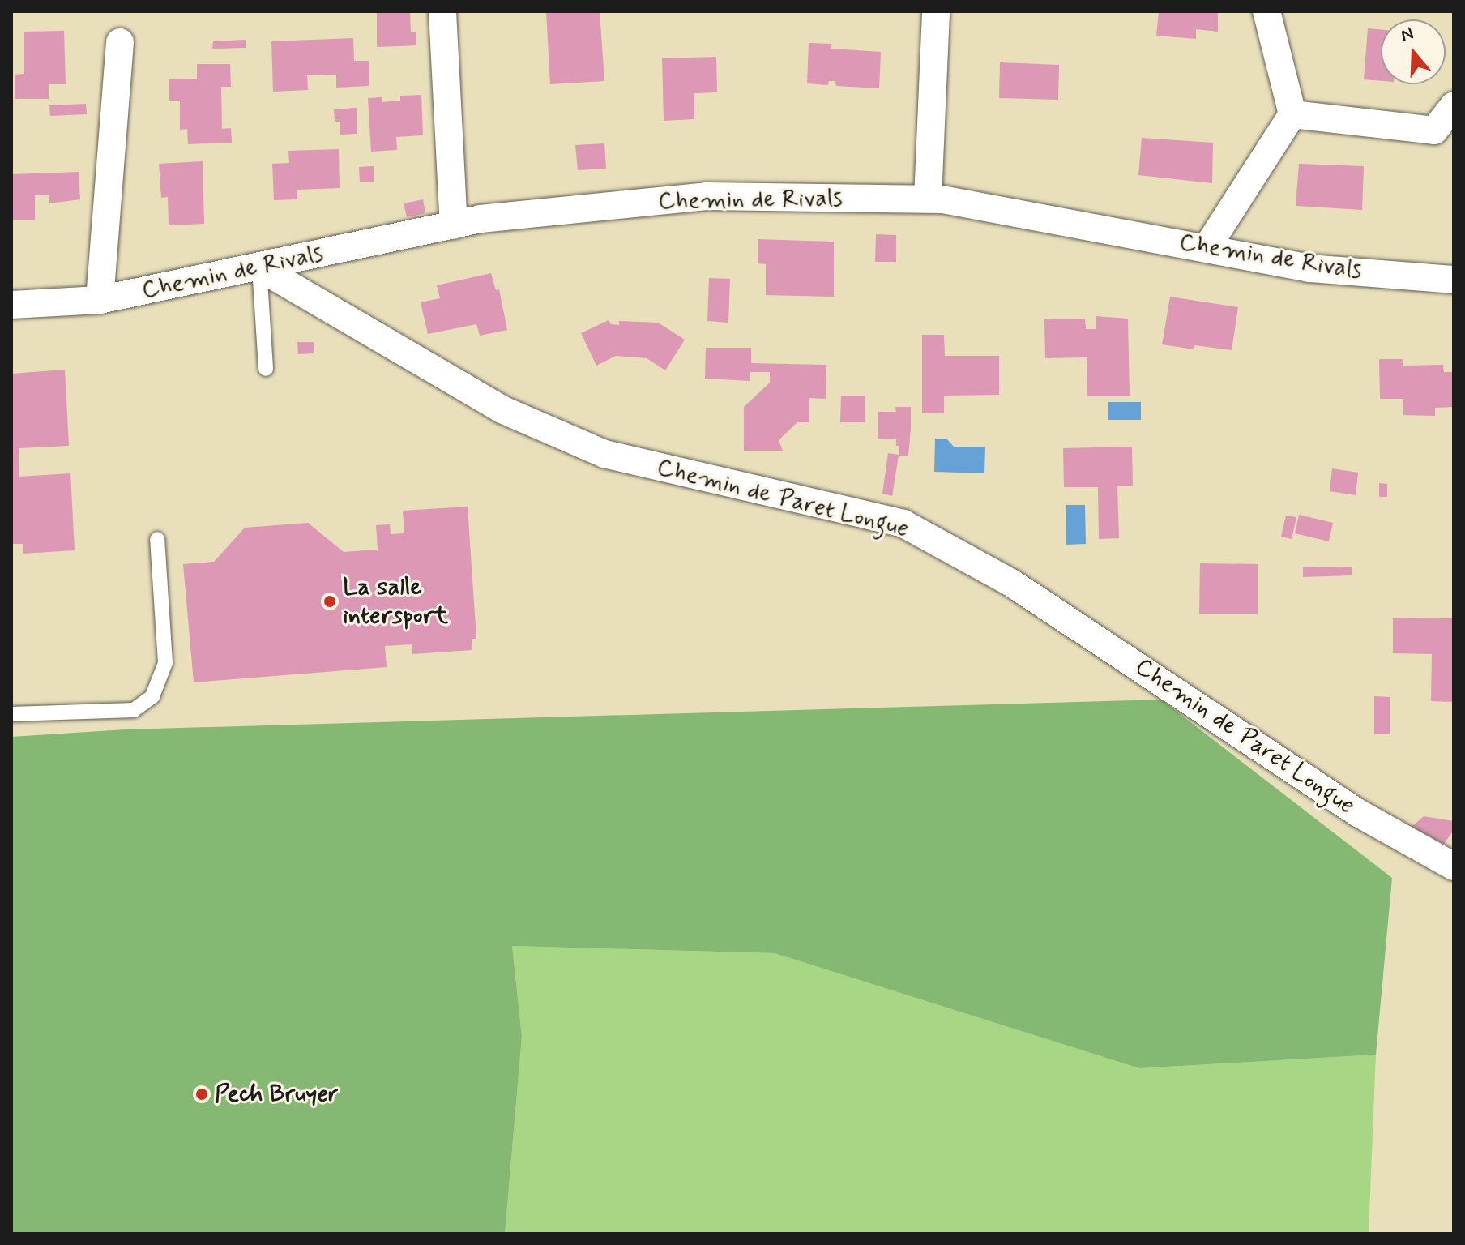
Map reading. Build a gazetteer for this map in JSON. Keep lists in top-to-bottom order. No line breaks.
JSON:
{"streets":{"street":["Chemin de Rivals","Chemin de Paret Longue"]},"crossings":[["Chemin de Rivals","Chemin de Paret Longue"]],"places":["La salle intersport","Pech Bruyer"],"north":"top"}
